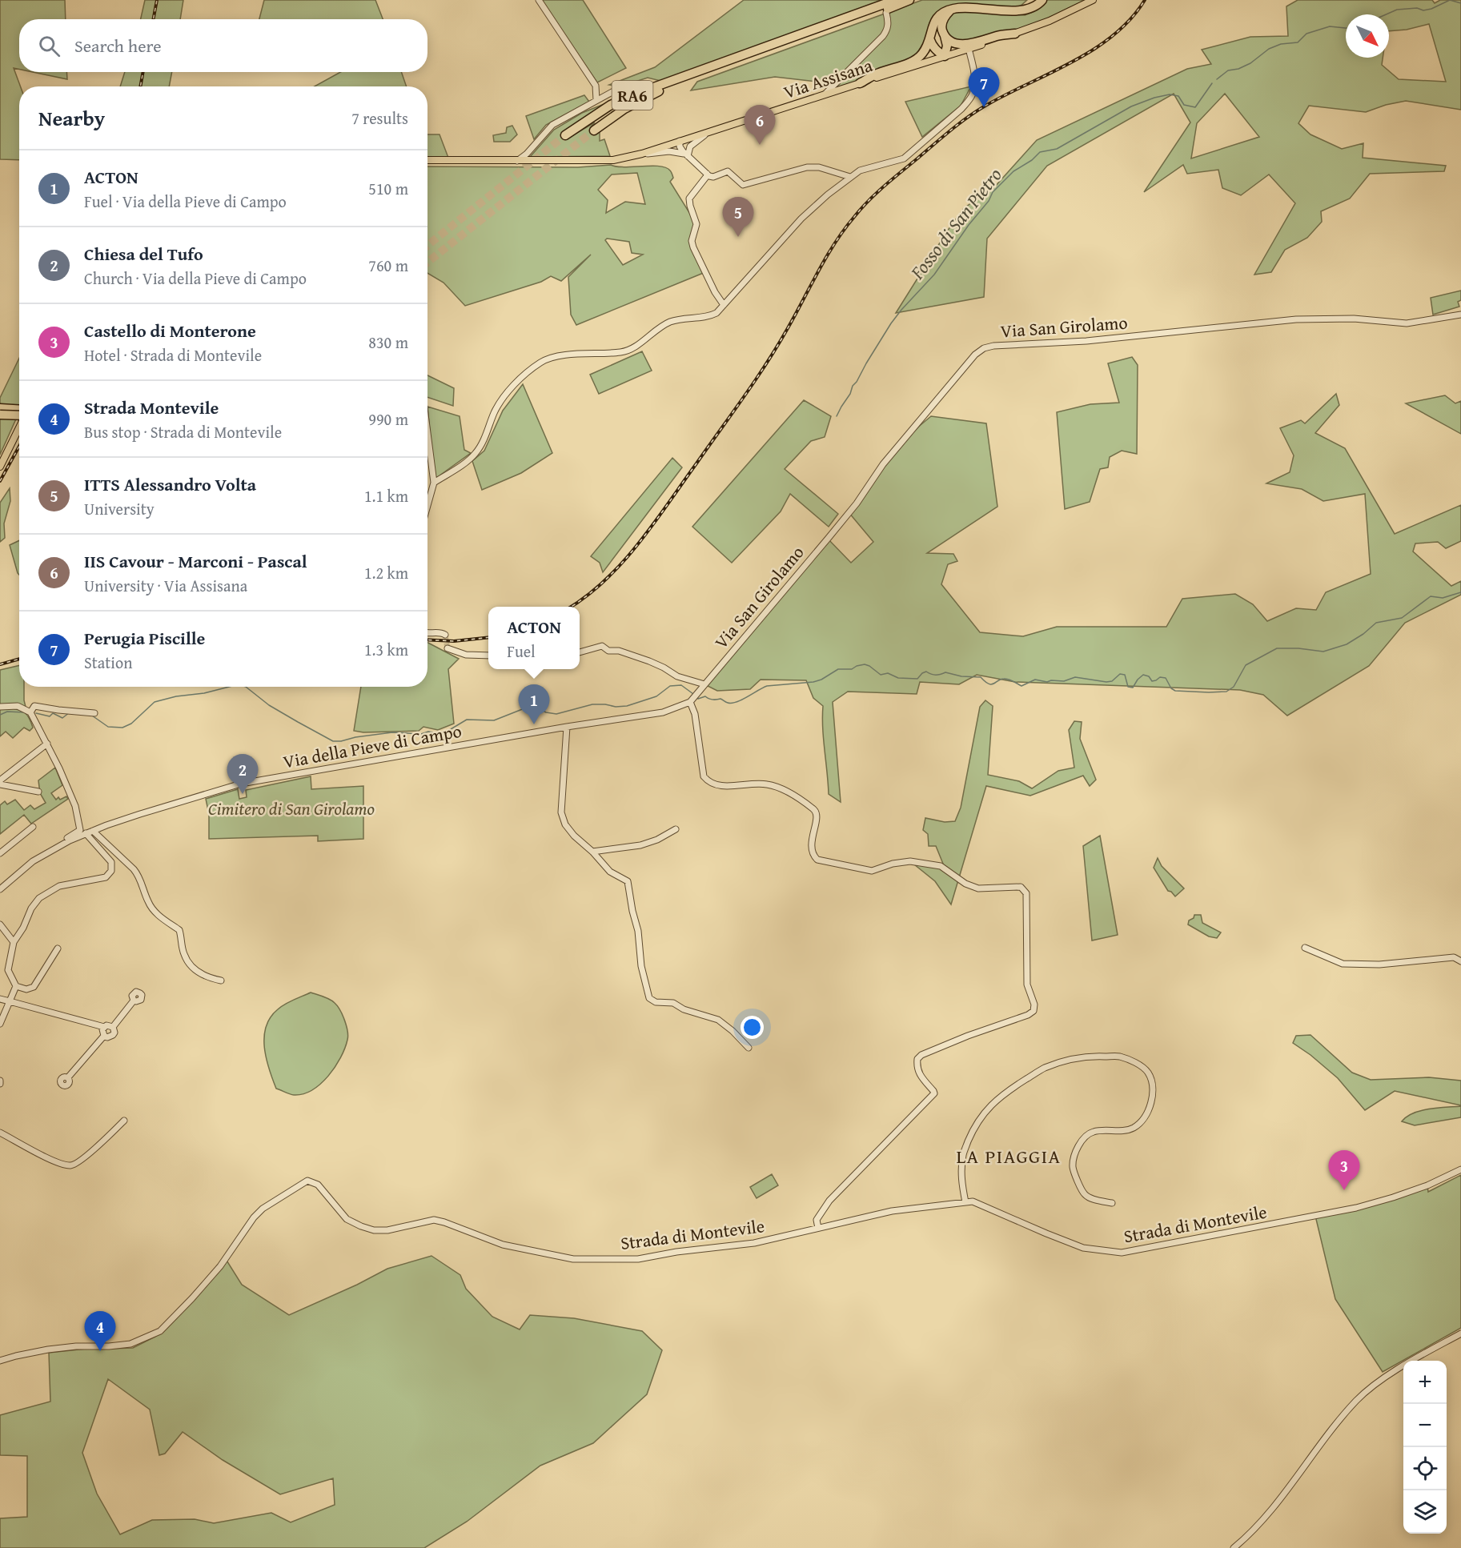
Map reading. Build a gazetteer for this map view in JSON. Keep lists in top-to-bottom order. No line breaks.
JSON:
{"streets":{"highway":["RA6"],"main road":["Via Assisana"],"street":["Via San Girolamo","Via della Pieve di Campo","Strada di Montevile"]},"crossings":[["Via San Girolamo","Via della Pieve di Campo"]],"districts":["LA PIAGGIA"],"water":["Fosso di San Pietro"],"parks":["Cimitero di San Girolamo"],"north":"bottom right","page":{"search":"Search here","pins":["7","6","5","1","2","3","4"],"heading":["Nearby","7 results"],"list":[{"mark":"1","name":"ACTON","note":"Fuel · Via della Pieve di Campo","value":"510 m"},{"mark":"2","name":"Chiesa del Tufo","note":"Church · Via della Pieve di Campo","value":"760 m"},{"mark":"3","name":"Castello di Monterone","note":"Hotel · Strada di Montevile","value":"830 m"},{"mark":"4","name":"Strada Montevile","note":"Bus stop · Strada di Montevile","value":"990 m"},{"mark":"5","name":"ITTS Alessandro Volta","note":"University","value":"1.1 km"},{"mark":"6","name":"IIS Cavour - Marconi - Pascal","note":"University · Via Assisana","value":"1.2 km"},{"mark":"7","name":"Perugia Piscille","note":"Station","value":"1.3 km"}],"popup":["ACTON","Fuel"],"map_buttons":["+","−"]}}
